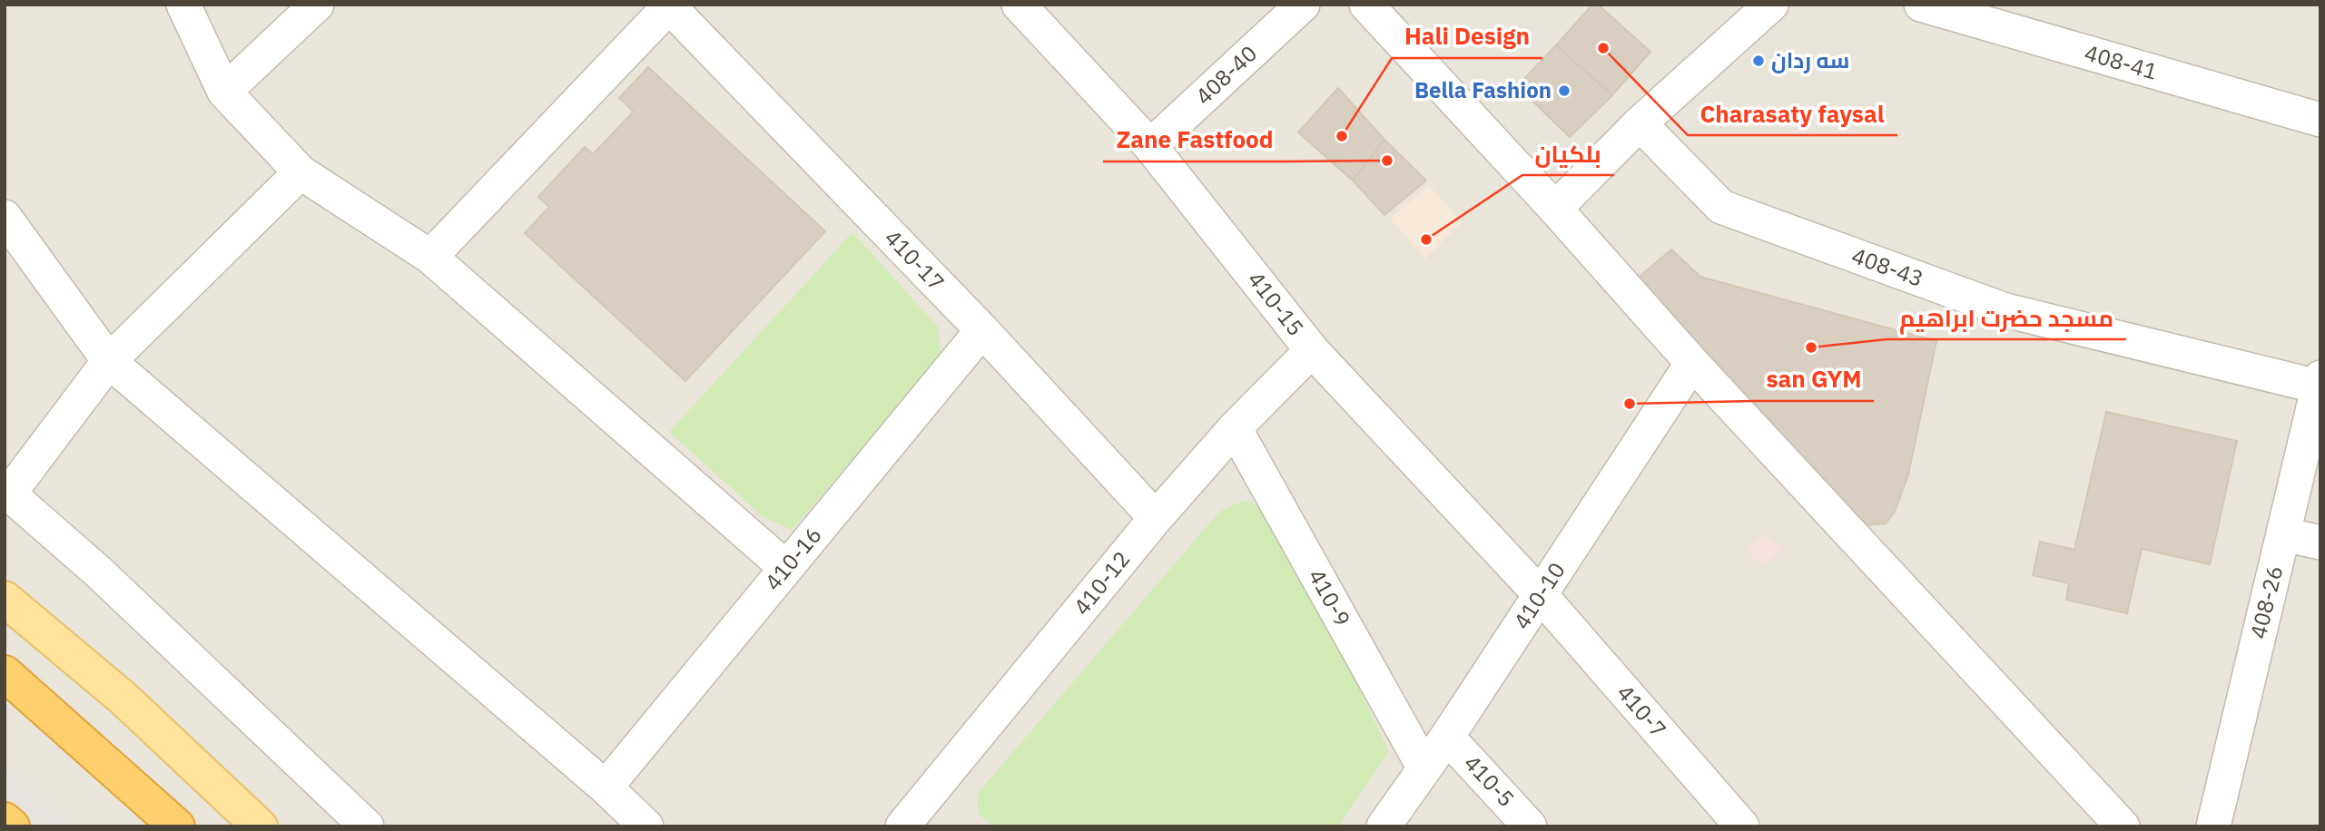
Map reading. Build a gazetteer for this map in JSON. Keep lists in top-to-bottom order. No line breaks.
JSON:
{"streets":{"street":["408-41","408-40","410-17","408-43","410-15","410-16","410-12","410-10","410-9","408-26","410-7","410-5"]},"crossings":[["408-40","410-15"],["410-17","410-16"],["410-17","410-12"],["408-43","408-26"],["410-15","410-12"],["410-15","410-10"],["410-15","410-7"],["410-12","410-9"],["410-10","410-9"],["410-10","410-7"],["410-10","410-5"]],"places":["Charasaty faysal","سه ردان","Bella Fashion","Hali Design","Zane Fastfood","بلکیان","مسجد حضرت ابراهیم","san GYM"]}
